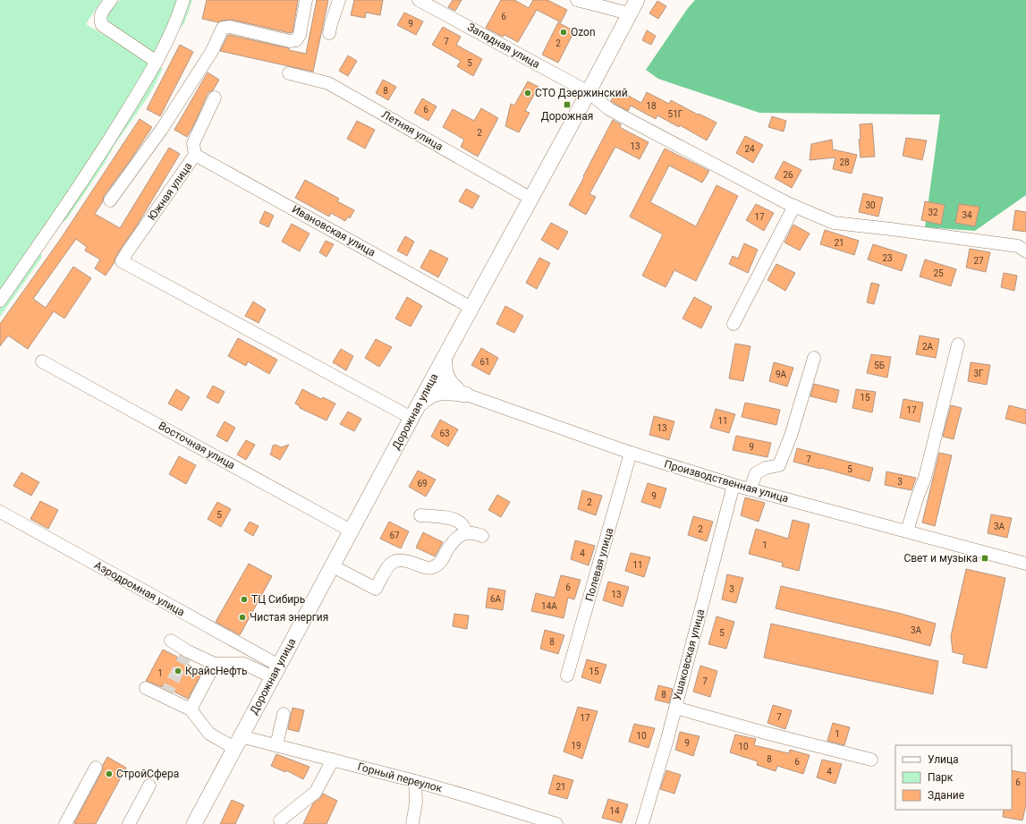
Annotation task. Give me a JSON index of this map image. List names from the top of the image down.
{
  "streets": {
    "main road": ["Дорожная улица"],
    "street": [
      "Западная улица",
      "Летняя улица",
      "Южная улица",
      "Ивановская улица",
      "Восточная улица",
      "Производственная улица",
      "Полевая улица",
      "Аэродромная улица",
      "Ушаковская улица",
      "Горный переулок"
    ]
  },
  "crossings": [
    ["Западная улица", "Дорожная улица"],
    ["Летняя улица", "Дорожная улица"],
    ["Южная улица", "Ивановская улица"],
    ["Южная улица", "Дорожная улица"],
    ["Ивановская улица", "Дорожная улица"],
    ["Дорожная улица", "Восточная улица"],
    ["Дорожная улица", "Производственная улица"],
    ["Дорожная улица", "Аэродромная улица"],
    ["Дорожная улица", "Горный переулок"],
    ["Производственная улица", "Полевая улица"],
    ["Производственная улица", "Ушаковская улица"]
  ],
  "places": {
    "other": [
      "Ozon",
      "СТО Дзержинский",
      "ТЦ Сибирь",
      "Чистая энергия",
      "КрайсНефть",
      "СтройСфера"
    ],
    "transit": ["Дорожная", "Свет и музыка"]
  },
  "house_numbers": [
    "6",
    "9",
    "7",
    "2",
    "5",
    "8",
    "18",
    "6",
    "51Г",
    "2",
    "13",
    "24",
    "28",
    "26",
    "30",
    "32",
    "34",
    "17",
    "21",
    "23",
    "27",
    "25",
    "2А",
    "61",
    "5Б",
    "3Г",
    "9А",
    "15",
    "17",
    "11",
    "13",
    "63",
    "9",
    "7",
    "5",
    "3",
    "69",
    "9",
    "2",
    "5",
    "3А",
    "2",
    "67",
    "1",
    "4",
    "11",
    "6",
    "3",
    "13",
    "6А",
    "14А",
    "3А",
    "5",
    "8",
    "15",
    "1",
    "7",
    "8",
    "7",
    "17",
    "1",
    "10",
    "9",
    "19",
    "10",
    "8",
    "6",
    "4",
    "6",
    "21",
    "14"
  ],
  "legend": ["Улица", "Парк", "Здание"]
}
